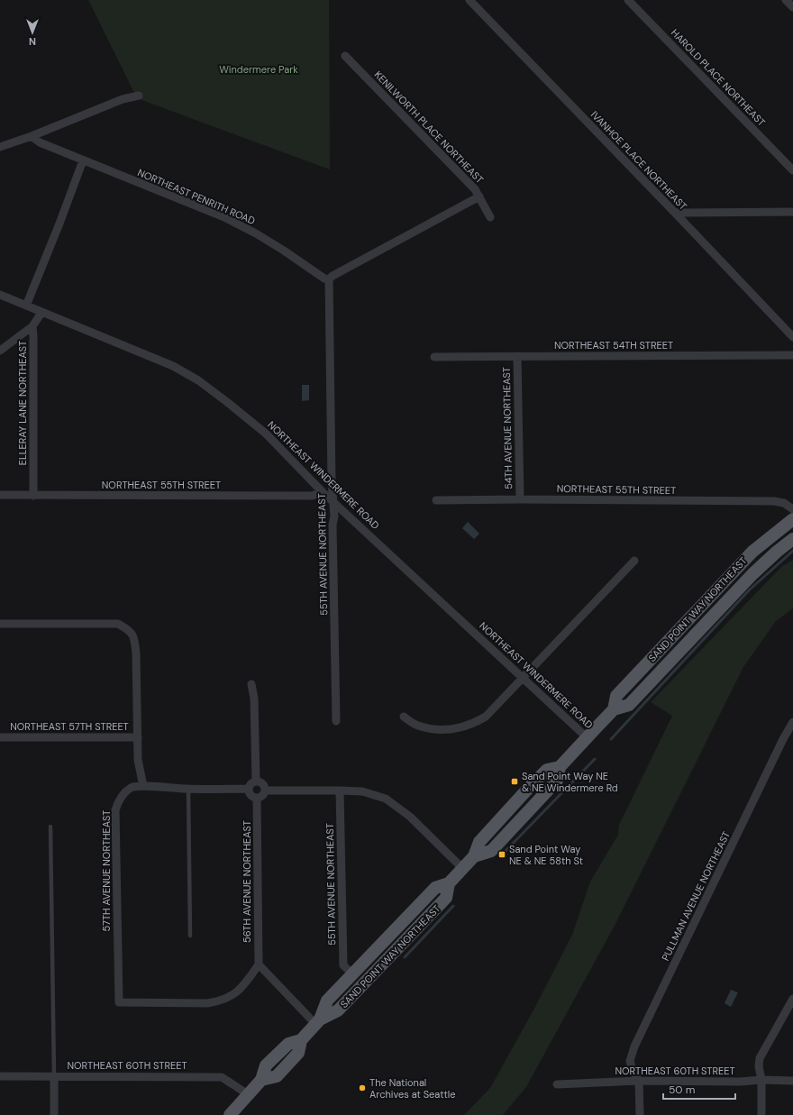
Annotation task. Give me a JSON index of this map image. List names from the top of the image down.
{
  "streets": {
    "main road": ["SAND POINT WAY NORTHEAST"],
    "street": [
      "HAROLD PLACE NORTHEAST",
      "KENILWORTH PLACE NORTHEAST",
      "IVANHOE PLACE NORTHEAST",
      "NORTHEAST PENRITH ROAD",
      "NORTHEAST 54TH STREET",
      "ELLERAY LANE NORTHEAST",
      "54TH AVENUE NORTHEAST",
      "NORTHEAST WINDERMERE ROAD",
      "NORTHEAST 55TH STREET",
      "55TH AVENUE NORTHEAST",
      "NORTHEAST 57TH STREET",
      "57TH AVENUE NORTHEAST",
      "56TH AVENUE NORTHEAST",
      "PULLMAN AVENUE NORTHEAST",
      "NORTHEAST 60TH STREET"
    ]
  },
  "crossings": [
    ["NORTHEAST PENRITH ROAD", "55TH AVENUE NORTHEAST"],
    ["NORTHEAST 54TH STREET", "54TH AVENUE NORTHEAST"],
    ["ELLERAY LANE NORTHEAST", "NORTHEAST WINDERMERE ROAD"],
    ["ELLERAY LANE NORTHEAST", "NORTHEAST 55TH STREET"],
    ["54TH AVENUE NORTHEAST", "NORTHEAST 55TH STREET"],
    ["NORTHEAST WINDERMERE ROAD", "NORTHEAST 55TH STREET"],
    ["NORTHEAST WINDERMERE ROAD", "55TH AVENUE NORTHEAST"],
    ["NORTHEAST WINDERMERE ROAD", "SAND POINT WAY NORTHEAST"],
    ["55TH AVENUE NORTHEAST", "SAND POINT WAY NORTHEAST"],
    ["SAND POINT WAY NORTHEAST", "NORTHEAST 60TH STREET"],
    ["57TH AVENUE NORTHEAST", "56TH AVENUE NORTHEAST"],
    ["PULLMAN AVENUE NORTHEAST", "NORTHEAST 60TH STREET"]
  ],
  "parks": ["Windermere Park"],
  "places": {
    "transit": ["Sand Point Way NE & NE Windermere Rd", "Sand Point Way NE & NE 58th St"],
    "other": ["The National Archives at Seattle"]
  },
  "scale_bar": "50 m",
  "north": "bottom"
}
